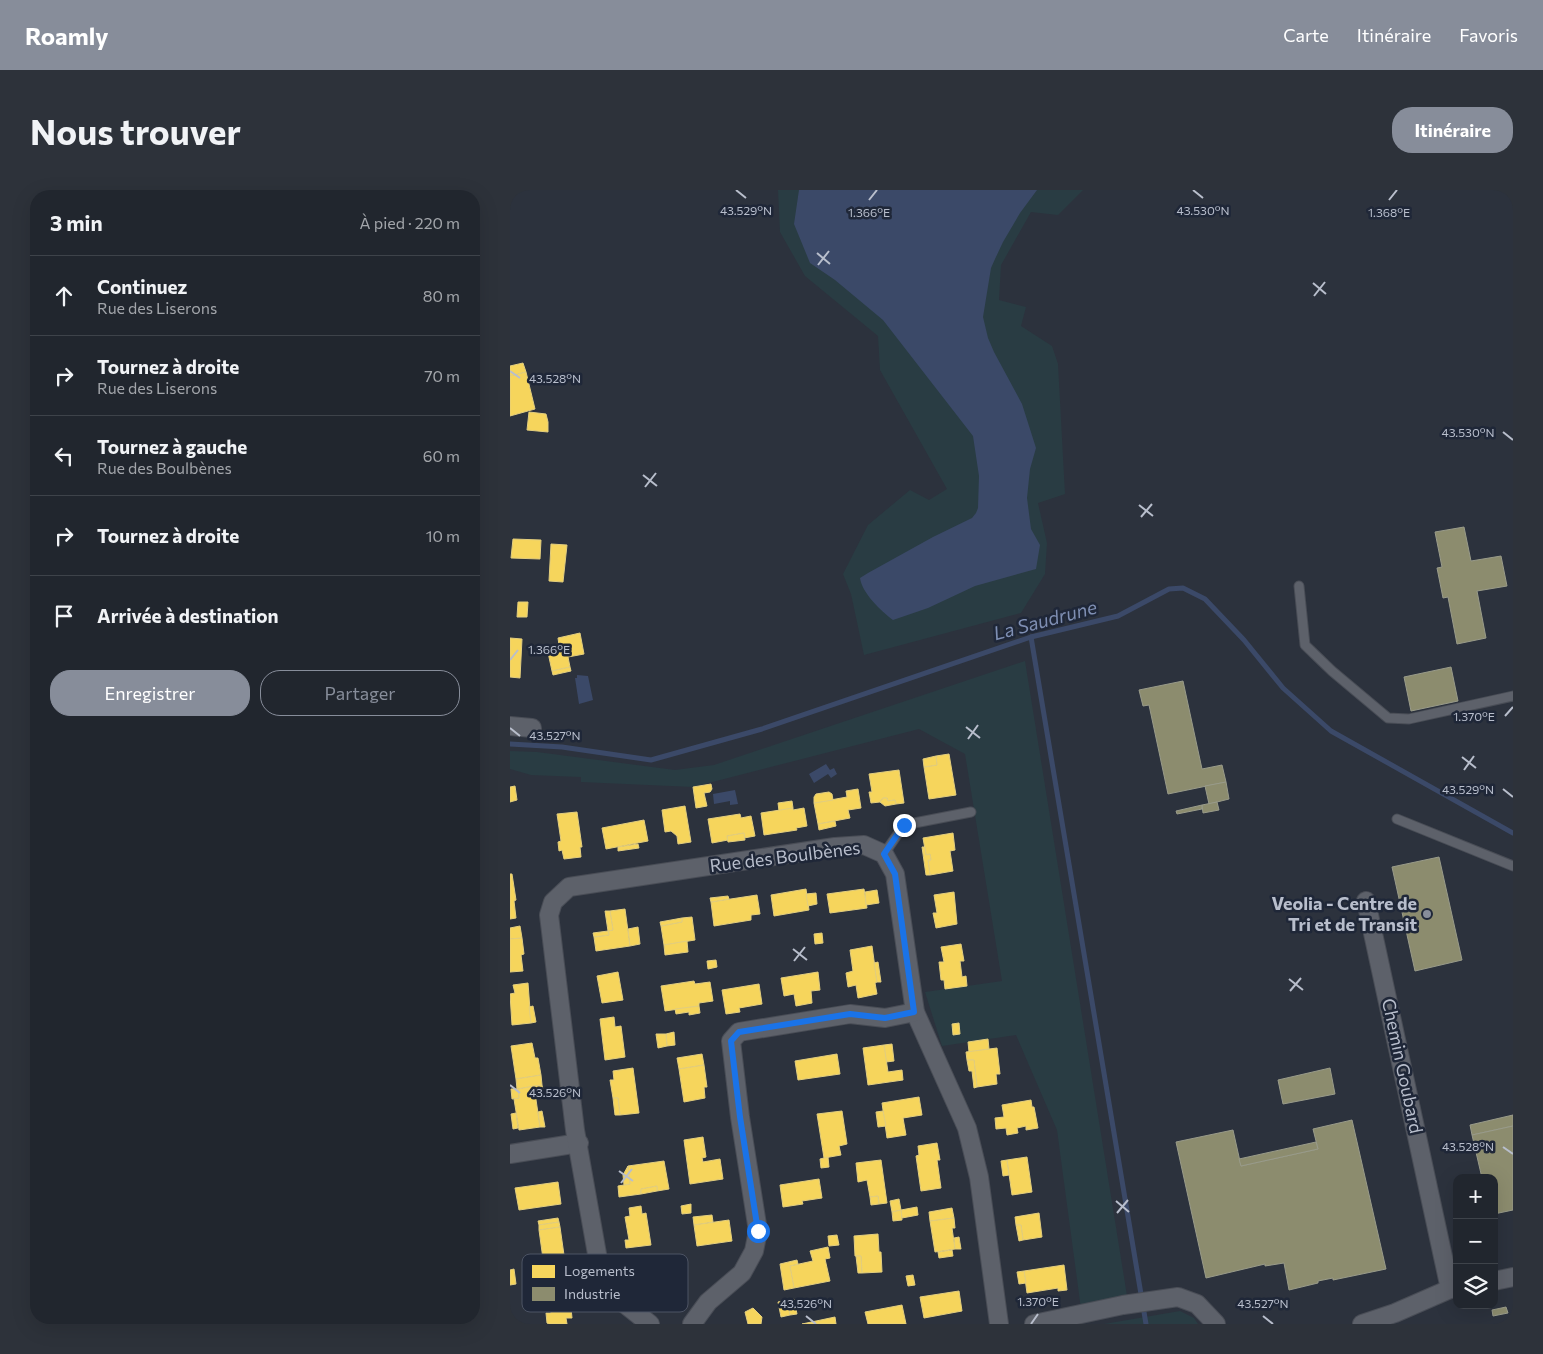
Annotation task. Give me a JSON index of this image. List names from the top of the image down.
{
  "streets": {
    "street": ["Rue des Boulbènes", "Chemin Goubard"]
  },
  "water": ["La Saudrune"],
  "places": ["Veolia - Centre de Tri et de Transit"],
  "legend": ["Logements", "Industrie"],
  "page": {
    "header": "Roamly",
    "nav": ["Carte", "Itinéraire", "Favoris"],
    "buttons": [
      "Itinéraire",
      ["Enregistrer", "Partager"]
    ],
    "title": "Nous trouver",
    "heading": ["3 min", "À pied · 220 m"],
    "list": [
      ["Continuez", "Rue des Liserons", "80 m"],
      ["Tournez à droite", "Rue des Liserons", "70 m"],
      ["Tournez à gauche", "Rue des Boulbènes", "60 m"],
      ["Tournez à droite", "10 m"],
      "Arrivée à destination"
    ],
    "map_buttons": ["+", "−"]
  },
  "coordinates": [
    "43.529°N",
    "43.530°N",
    "1.366°E",
    "1.368°E",
    "43.528°N",
    "1.370°E",
    "43.527°N",
    "43.526°N"
  ]
}
